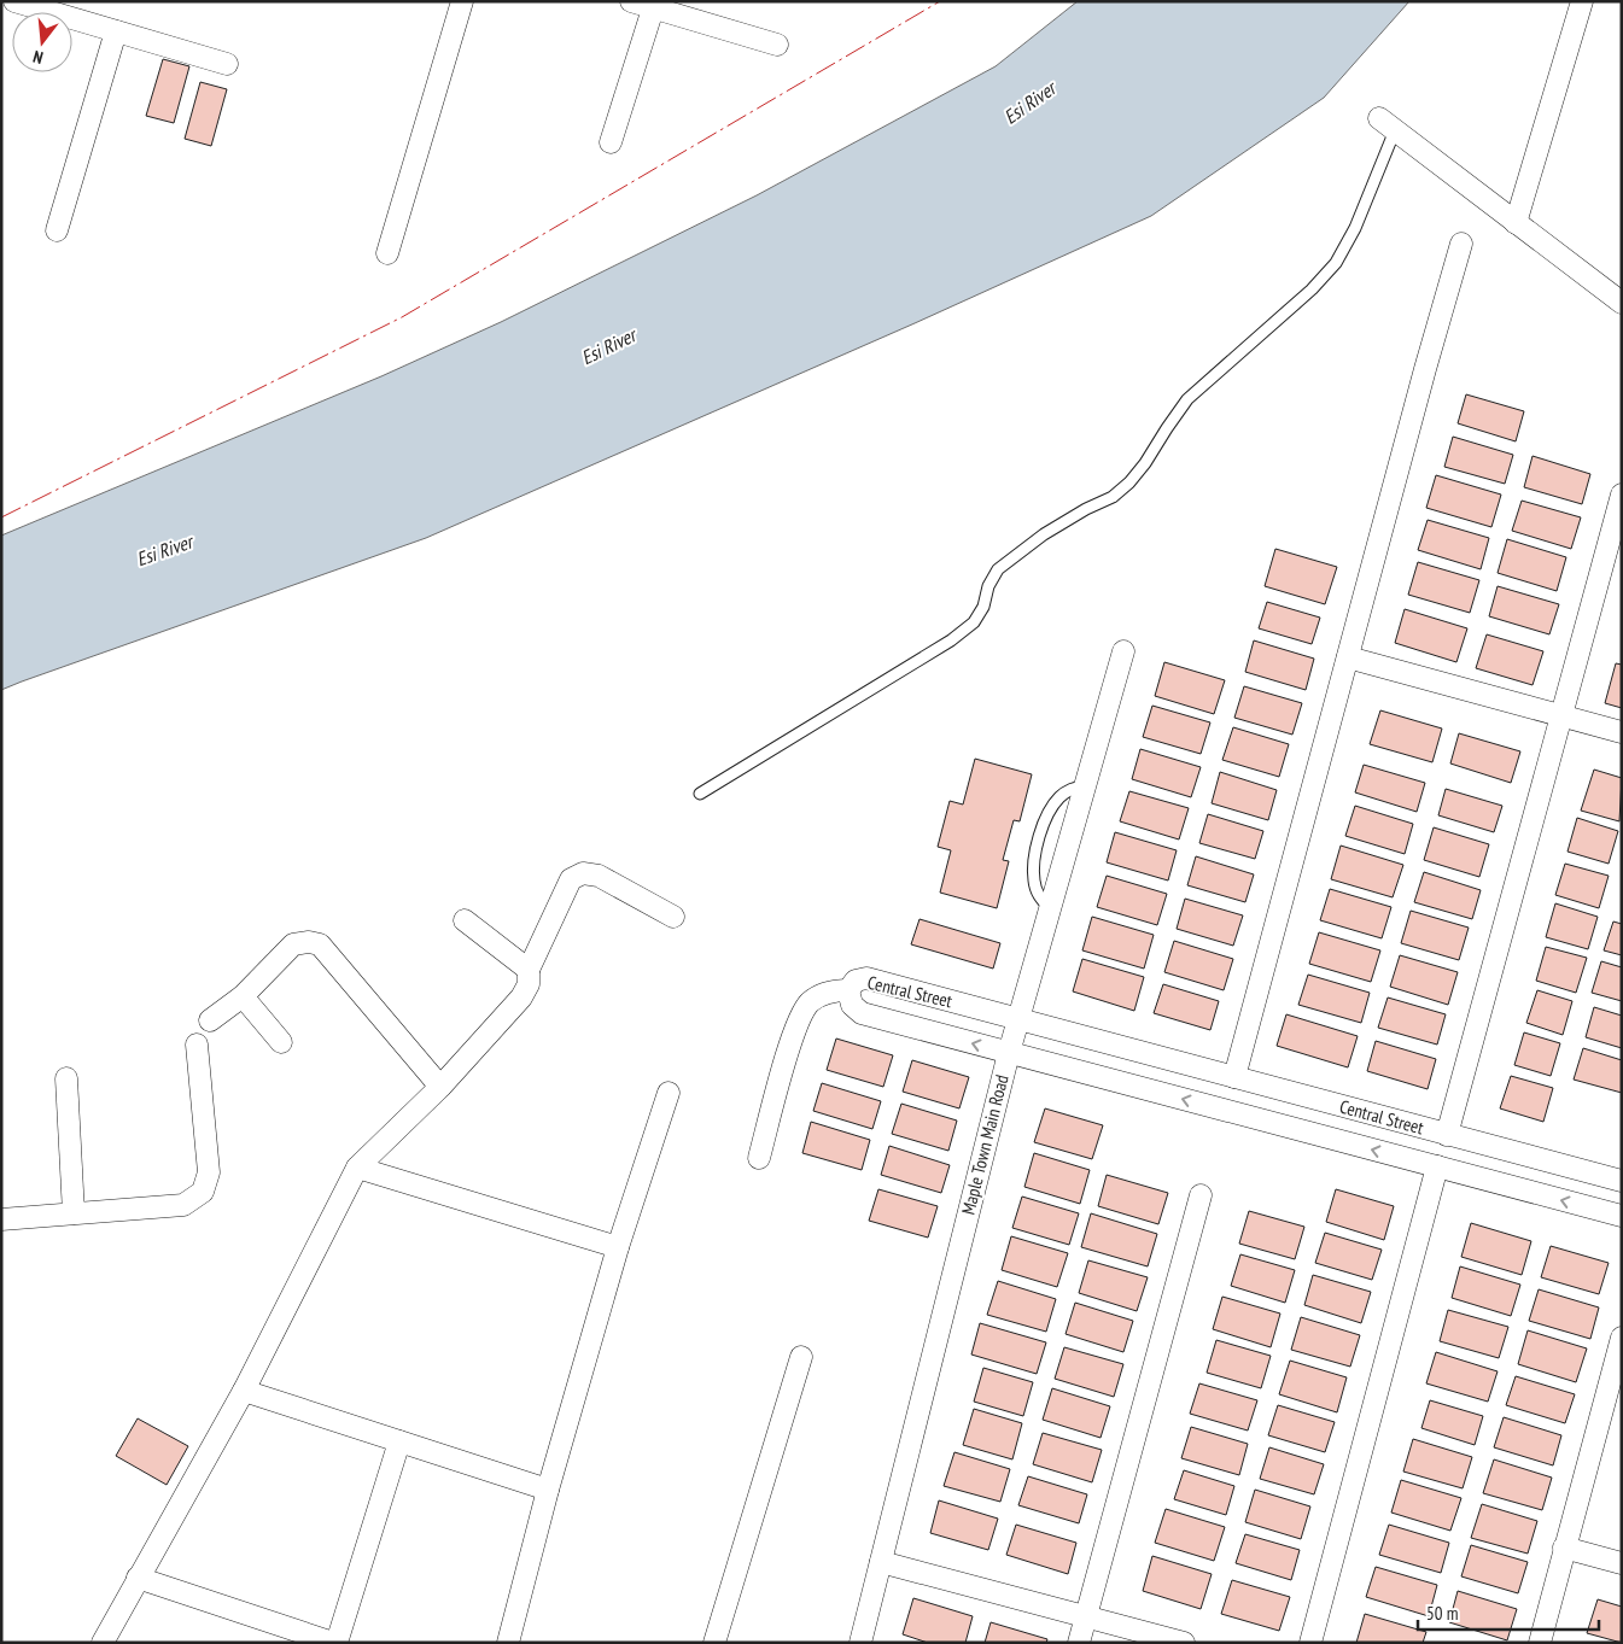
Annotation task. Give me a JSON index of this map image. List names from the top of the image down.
{
  "streets": {
    "street": ["Central Street", "Maple Town Main Road"]
  },
  "crossings": [
    ["Central Street", "Maple Town Main Road"]
  ],
  "water": ["Esi River"],
  "scale_bar": "50 m",
  "north": "bottom"
}
